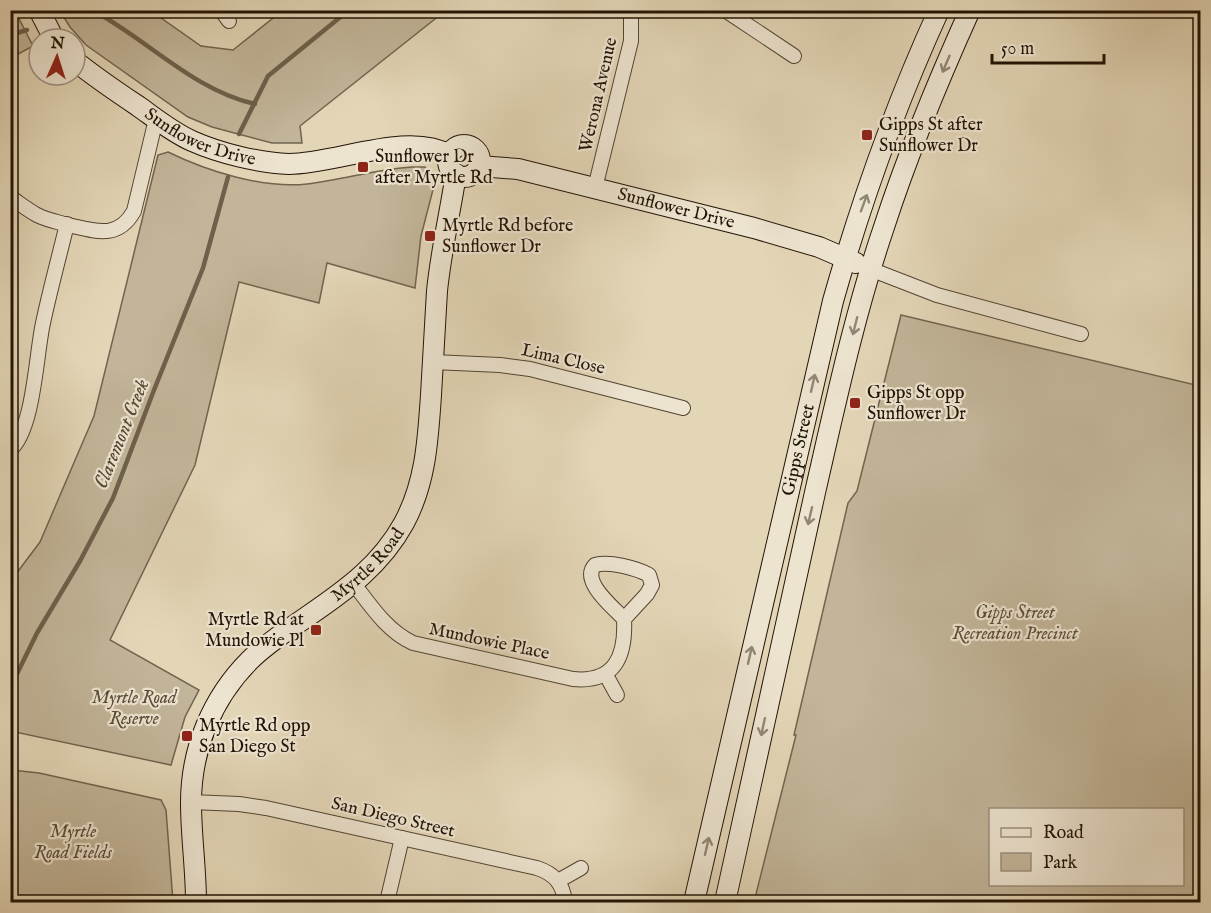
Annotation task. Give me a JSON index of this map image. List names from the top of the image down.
{
  "streets": {
    "main road": ["Sunflower Drive", "Gipps Street", "Myrtle Road"],
    "street": [
      "Werona Avenue",
      "Lima Close",
      "Mundowie Place",
      "San Diego Street"
    ]
  },
  "crossings": [
    ["Werona Avenue", "Sunflower Drive"],
    ["Sunflower Drive", "Gipps Street"],
    ["Sunflower Drive", "Myrtle Road"],
    ["Lima Close", "Myrtle Road"],
    ["Myrtle Road", "Mundowie Place"],
    ["Myrtle Road", "San Diego Street"]
  ],
  "water": ["Claremont Creek"],
  "parks": ["Gipps Street Recreation Precinct", "Myrtle Road Reserve", "Myrtle Road Fields"],
  "places": {
    "transit": [
      "Gipps St after Sunflower Dr",
      "Sunflower Dr after Myrtle Rd",
      "Myrtle Rd before Sunflower Dr",
      "Gipps St opp Sunflower Dr",
      "Myrtle Rd at Mundowie Pl",
      "Myrtle Rd opp San Diego St"
    ]
  },
  "legend": ["Road", "Park"],
  "scale_bar": "50 m",
  "north": "top"
}
